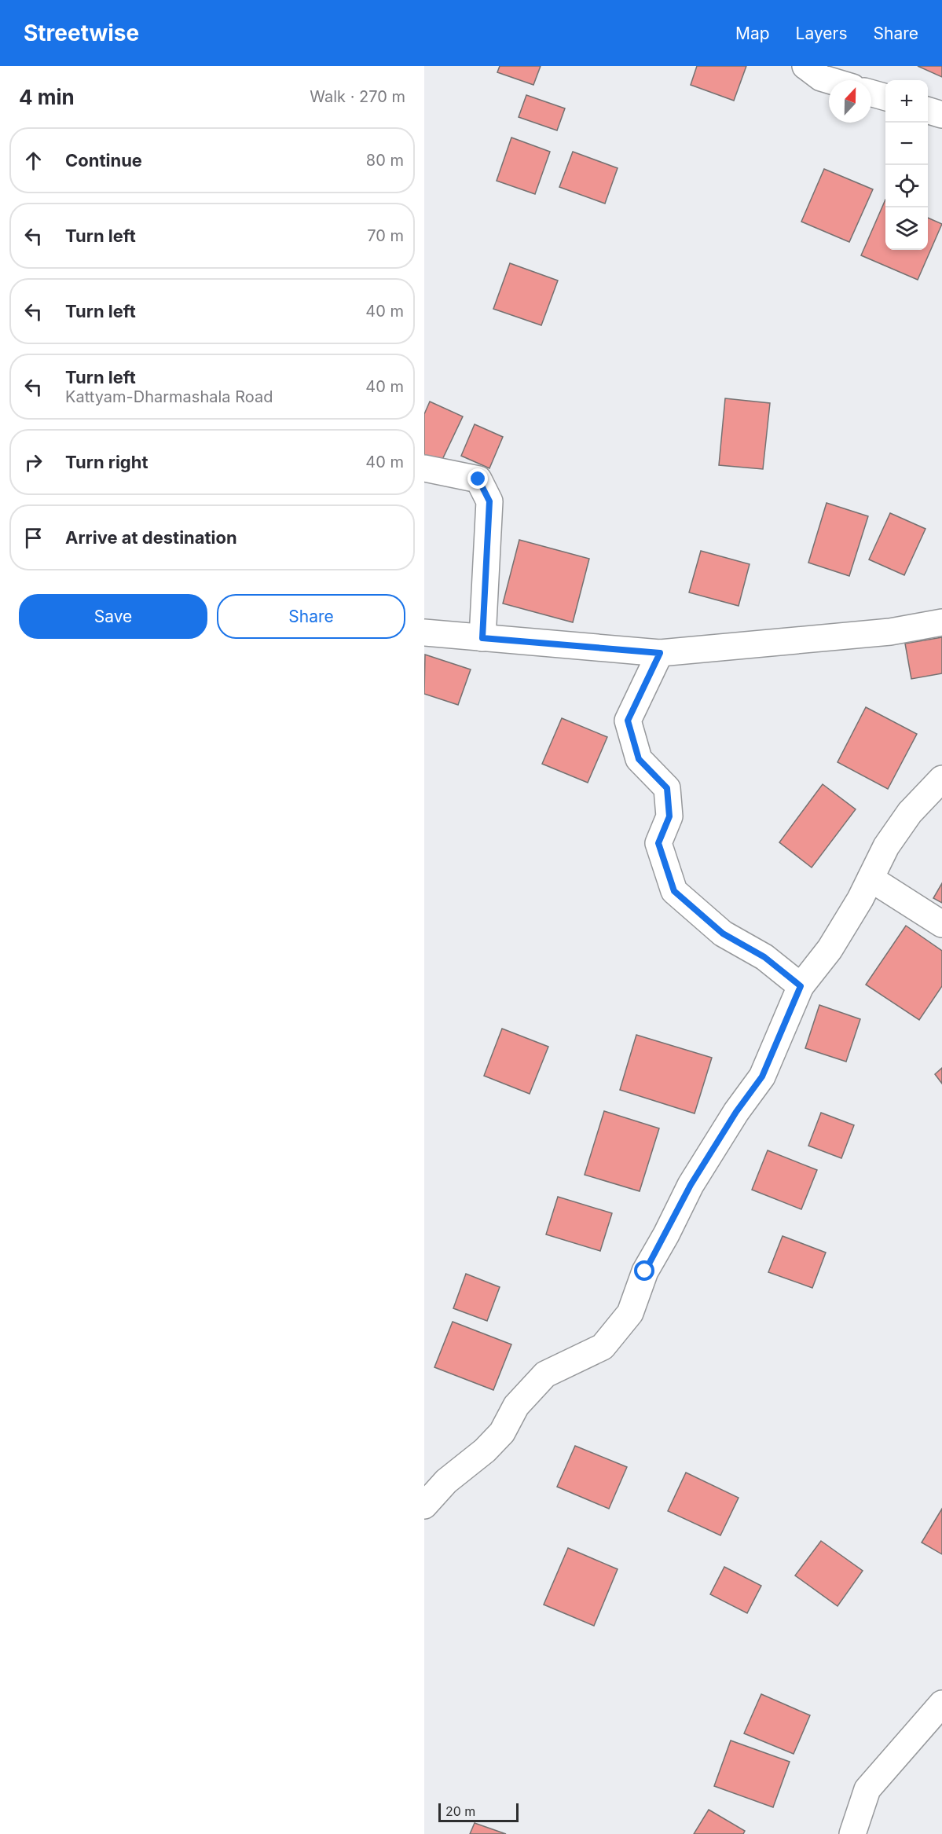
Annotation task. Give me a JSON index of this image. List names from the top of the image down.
{
  "scale_bar": "20 m",
  "north": "top",
  "page": {
    "header": "Streetwise",
    "nav": ["Map", "Layers", "Share"],
    "heading": ["4 min", "Walk · 270 m"],
    "map_buttons": ["+", "−"],
    "list": [
      ["Continue", "80 m"],
      ["Turn left", "70 m"],
      ["Turn left", "40 m"],
      ["Turn left", "Kattyam-Dharmashala Road", "40 m"],
      ["Turn right", "40 m"],
      "Arrive at destination"
    ],
    "buttons": ["Save", "Share"],
    "scale": "20 m"
  }
}
